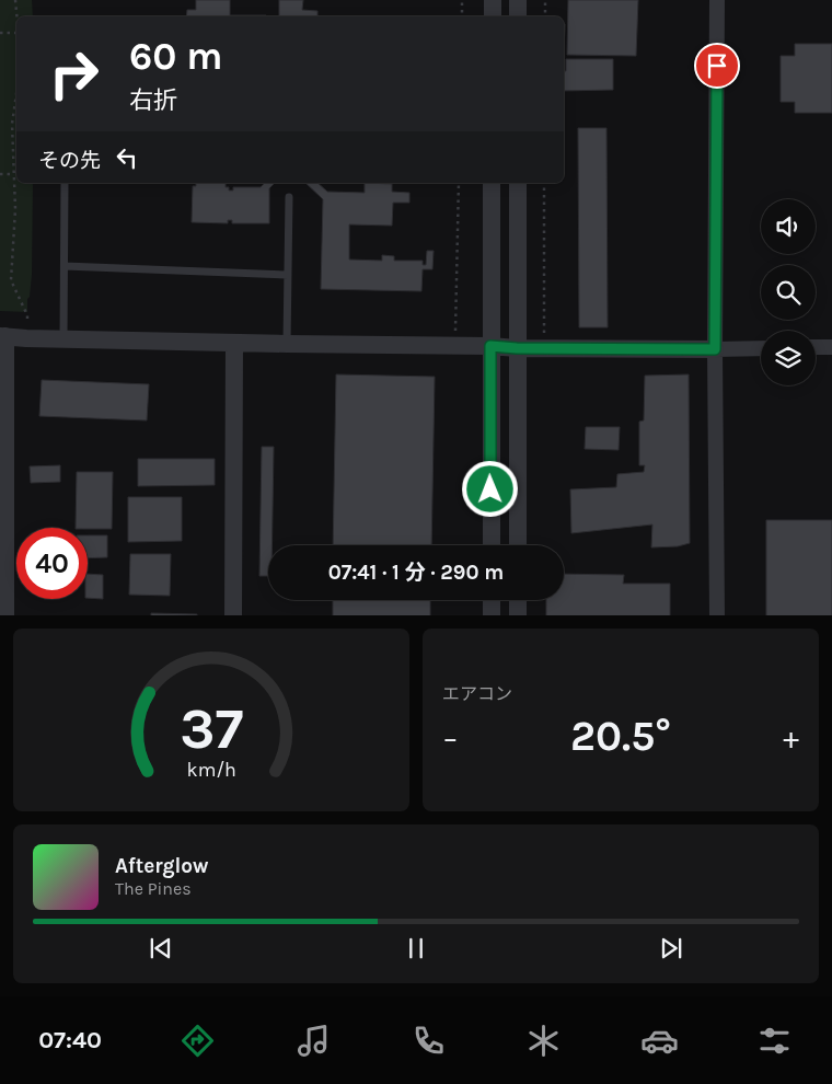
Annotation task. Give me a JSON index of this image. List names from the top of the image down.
{
  "page": {
    "turn": ["60 m", "右折"],
    "then": "その先",
    "limit": "40",
    "trip": "07:41 · 1 分 · 290 m",
    "tile": "エアコン",
    "heat": ["−", "20.5°", "+"],
    "song": ["Afterglow", "The Pines"],
    "tabs": "07:40",
    "gauge": ["37", "km/h"]
  }
}
